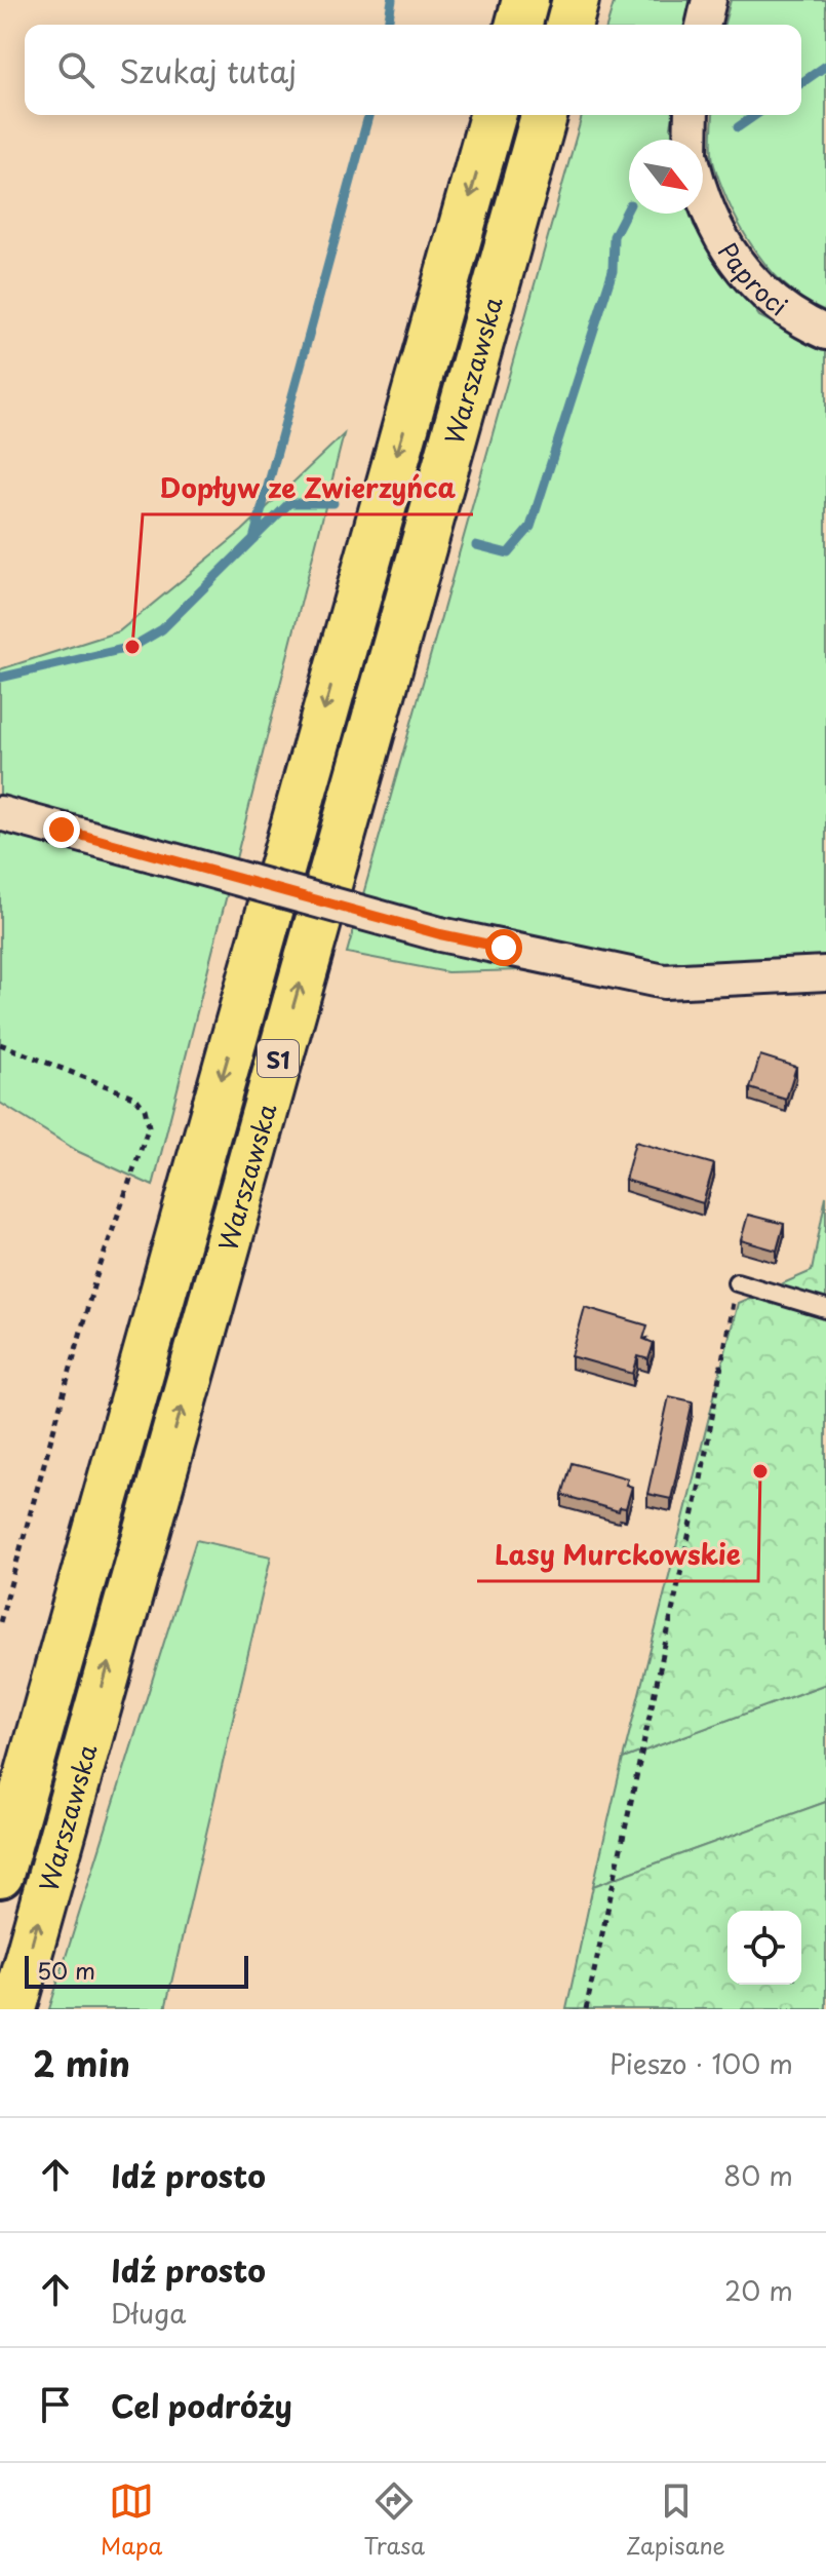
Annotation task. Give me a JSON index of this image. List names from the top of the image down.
{
  "streets": {
    "highway": ["Warszawska", "S1"],
    "street": ["Paproci"]
  },
  "places": ["Dopływ ze Zwierzyńca", "Lasy Murckowskie"],
  "scale_bar": "50 m",
  "north": "bottom right",
  "page": {
    "search": "Szukaj tutaj",
    "scale": "50 m",
    "heading": ["2 min", "Pieszo · 100 m"],
    "list": [
      ["Idź prosto", "80 m"],
      ["Idź prosto", "Długa", "20 m"],
      "Cel podróży"
    ],
    "nav": ["Mapa", "Trasa", "Zapisane"]
  }
}
